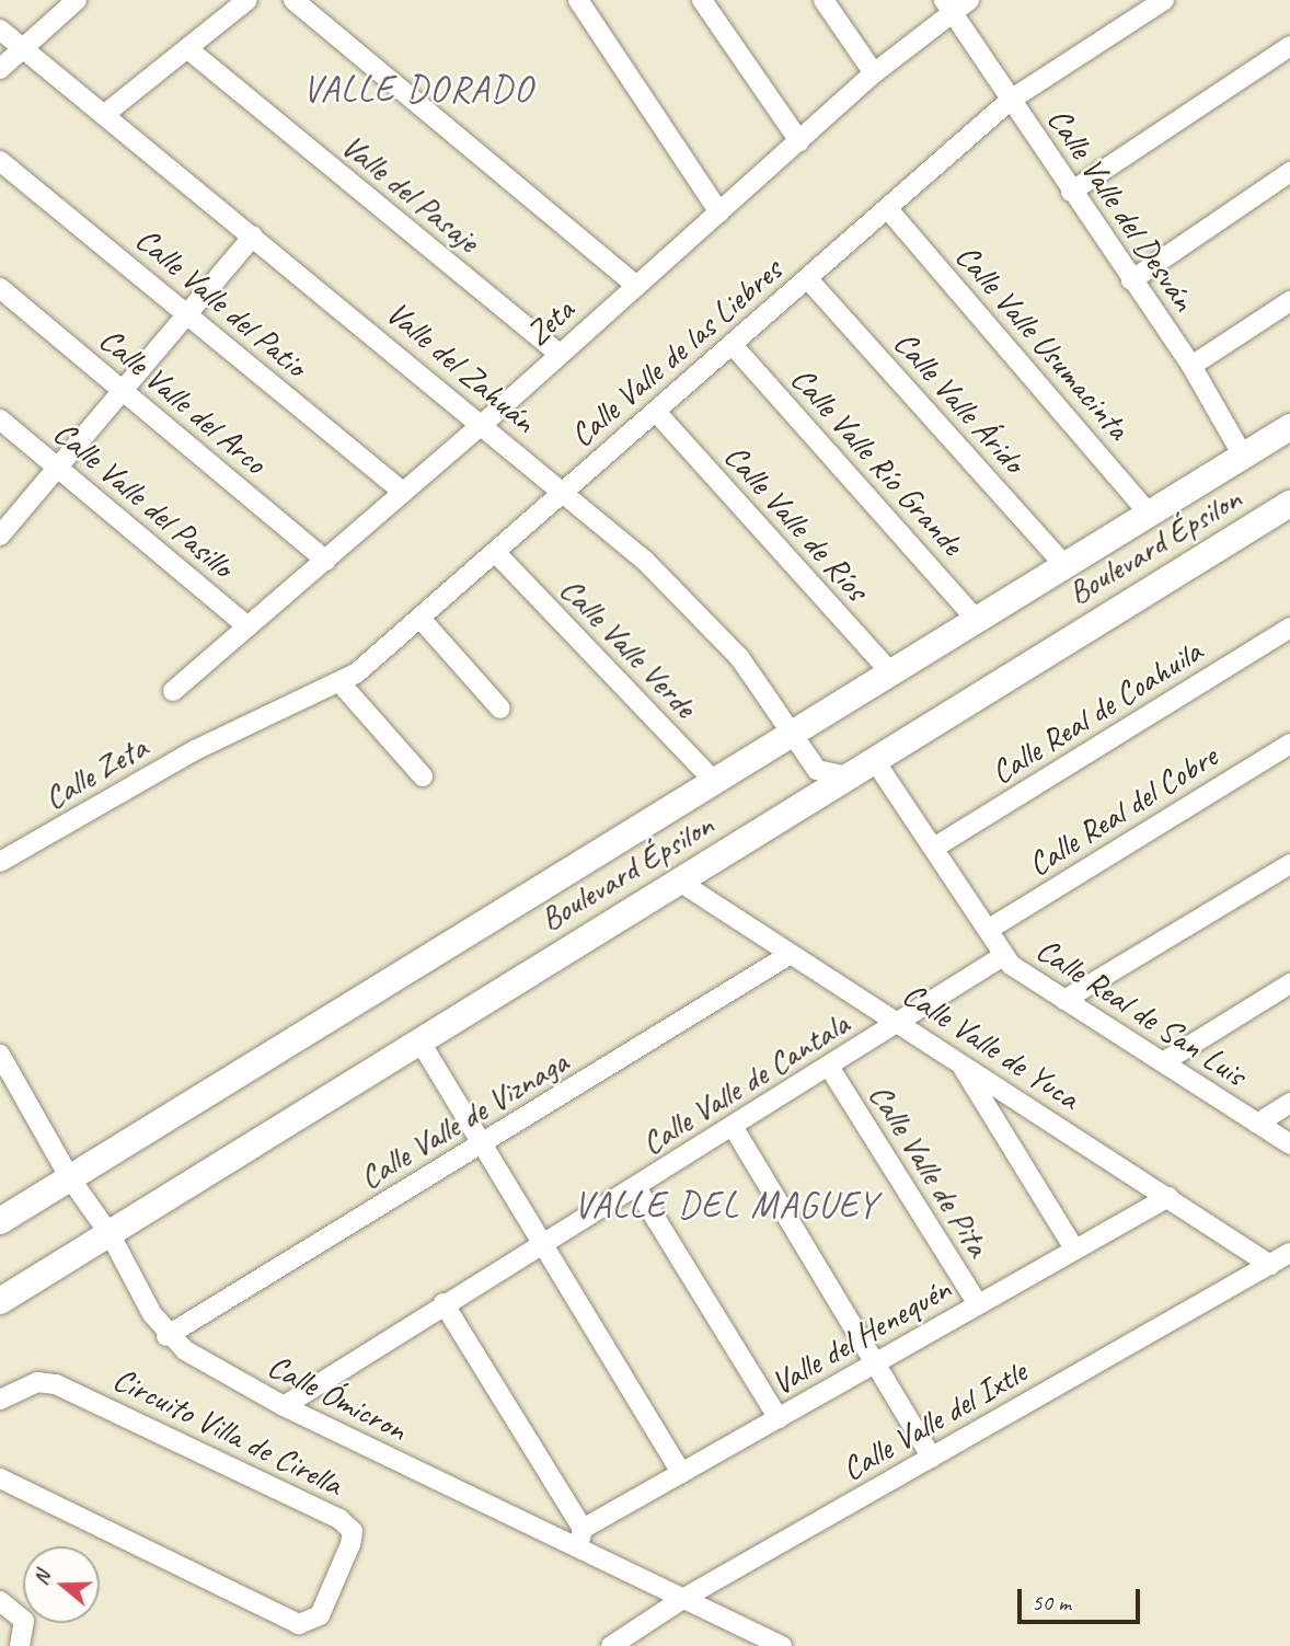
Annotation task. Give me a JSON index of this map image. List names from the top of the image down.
{
  "streets": {
    "street": [
      "Valle del Pasaje",
      "Calle Valle del Desván",
      "Calle Valle del Patio",
      "Zeta",
      "Calle Valle Usumacinta",
      "Calle Valle de las Liebres",
      "Valle del Zahuán",
      "Calle Valle del Arco",
      "Calle Valle Árido",
      "Calle Valle Río Grande",
      "Calle Valle del Pasillo",
      "Calle Valle de Ríos",
      "Boulevard Épsilon",
      "Calle Valle Verde",
      "Calle Real de Coahuila",
      "Calle Zeta",
      "Calle Real del Cobre",
      "Calle Real de San Luis",
      "Calle Valle de Yuca",
      "Calle Valle de Cantala",
      "Calle Valle de Viznaga",
      "Calle Valle de Pita",
      "Valle del Henequén",
      "Calle Ómicron",
      "Calle Valle del Ixtle",
      "Circuito Villa de Cirella"
    ]
  },
  "crossings": [
    ["Valle del Pasaje", "Zeta"],
    ["Calle Valle del Desván", "Zeta"],
    ["Calle Valle del Desván", "Calle Valle de las Liebres"],
    ["Calle Valle del Desván", "Boulevard Épsilon"],
    ["Calle Valle del Patio", "Zeta"],
    ["Zeta", "Valle del Zahuán"],
    ["Zeta", "Calle Valle del Arco"],
    ["Zeta", "Calle Valle del Pasillo"],
    ["Calle Valle Usumacinta", "Calle Valle de las Liebres"],
    ["Calle Valle Usumacinta", "Boulevard Épsilon"],
    ["Calle Valle de las Liebres", "Valle del Zahuán"],
    ["Calle Valle de las Liebres", "Calle Valle Árido"],
    ["Calle Valle de las Liebres", "Calle Valle Río Grande"],
    ["Calle Valle de las Liebres", "Calle Valle de Ríos"],
    ["Calle Valle de las Liebres", "Calle Valle Verde"],
    ["Calle Valle de las Liebres", "Calle Zeta"],
    ["Valle del Zahuán", "Boulevard Épsilon"],
    ["Calle Valle Árido", "Boulevard Épsilon"],
    ["Calle Valle Río Grande", "Boulevard Épsilon"],
    ["Calle Valle de Ríos", "Boulevard Épsilon"],
    ["Boulevard Épsilon", "Calle Valle Verde"],
    ["Boulevard Épsilon", "Calle Real de San Luis"],
    ["Boulevard Épsilon", "Calle Valle de Yuca"],
    ["Calle Real de Coahuila", "Calle Real de San Luis"],
    ["Calle Real del Cobre", "Calle Real de San Luis"],
    ["Calle Real de San Luis", "Calle Valle de Cantala"],
    ["Calle Valle de Yuca", "Calle Valle de Cantala"],
    ["Calle Valle de Yuca", "Calle Valle de Viznaga"],
    ["Calle Valle de Yuca", "Valle del Henequén"],
    ["Calle Valle de Yuca", "Calle Valle del Ixtle"],
    ["Calle Valle de Cantala", "Calle Valle de Pita"],
    ["Calle Valle de Cantala", "Calle Ómicron"],
    ["Calle Valle de Viznaga", "Calle Ómicron"],
    ["Calle Valle de Pita", "Valle del Henequén"],
    ["Calle Ómicron", "Calle Valle del Ixtle"]
  ],
  "districts": ["VALLE DORADO", "VALLE DEL MAGUEY"],
  "scale_bar": "50 m",
  "north": "left"
}
